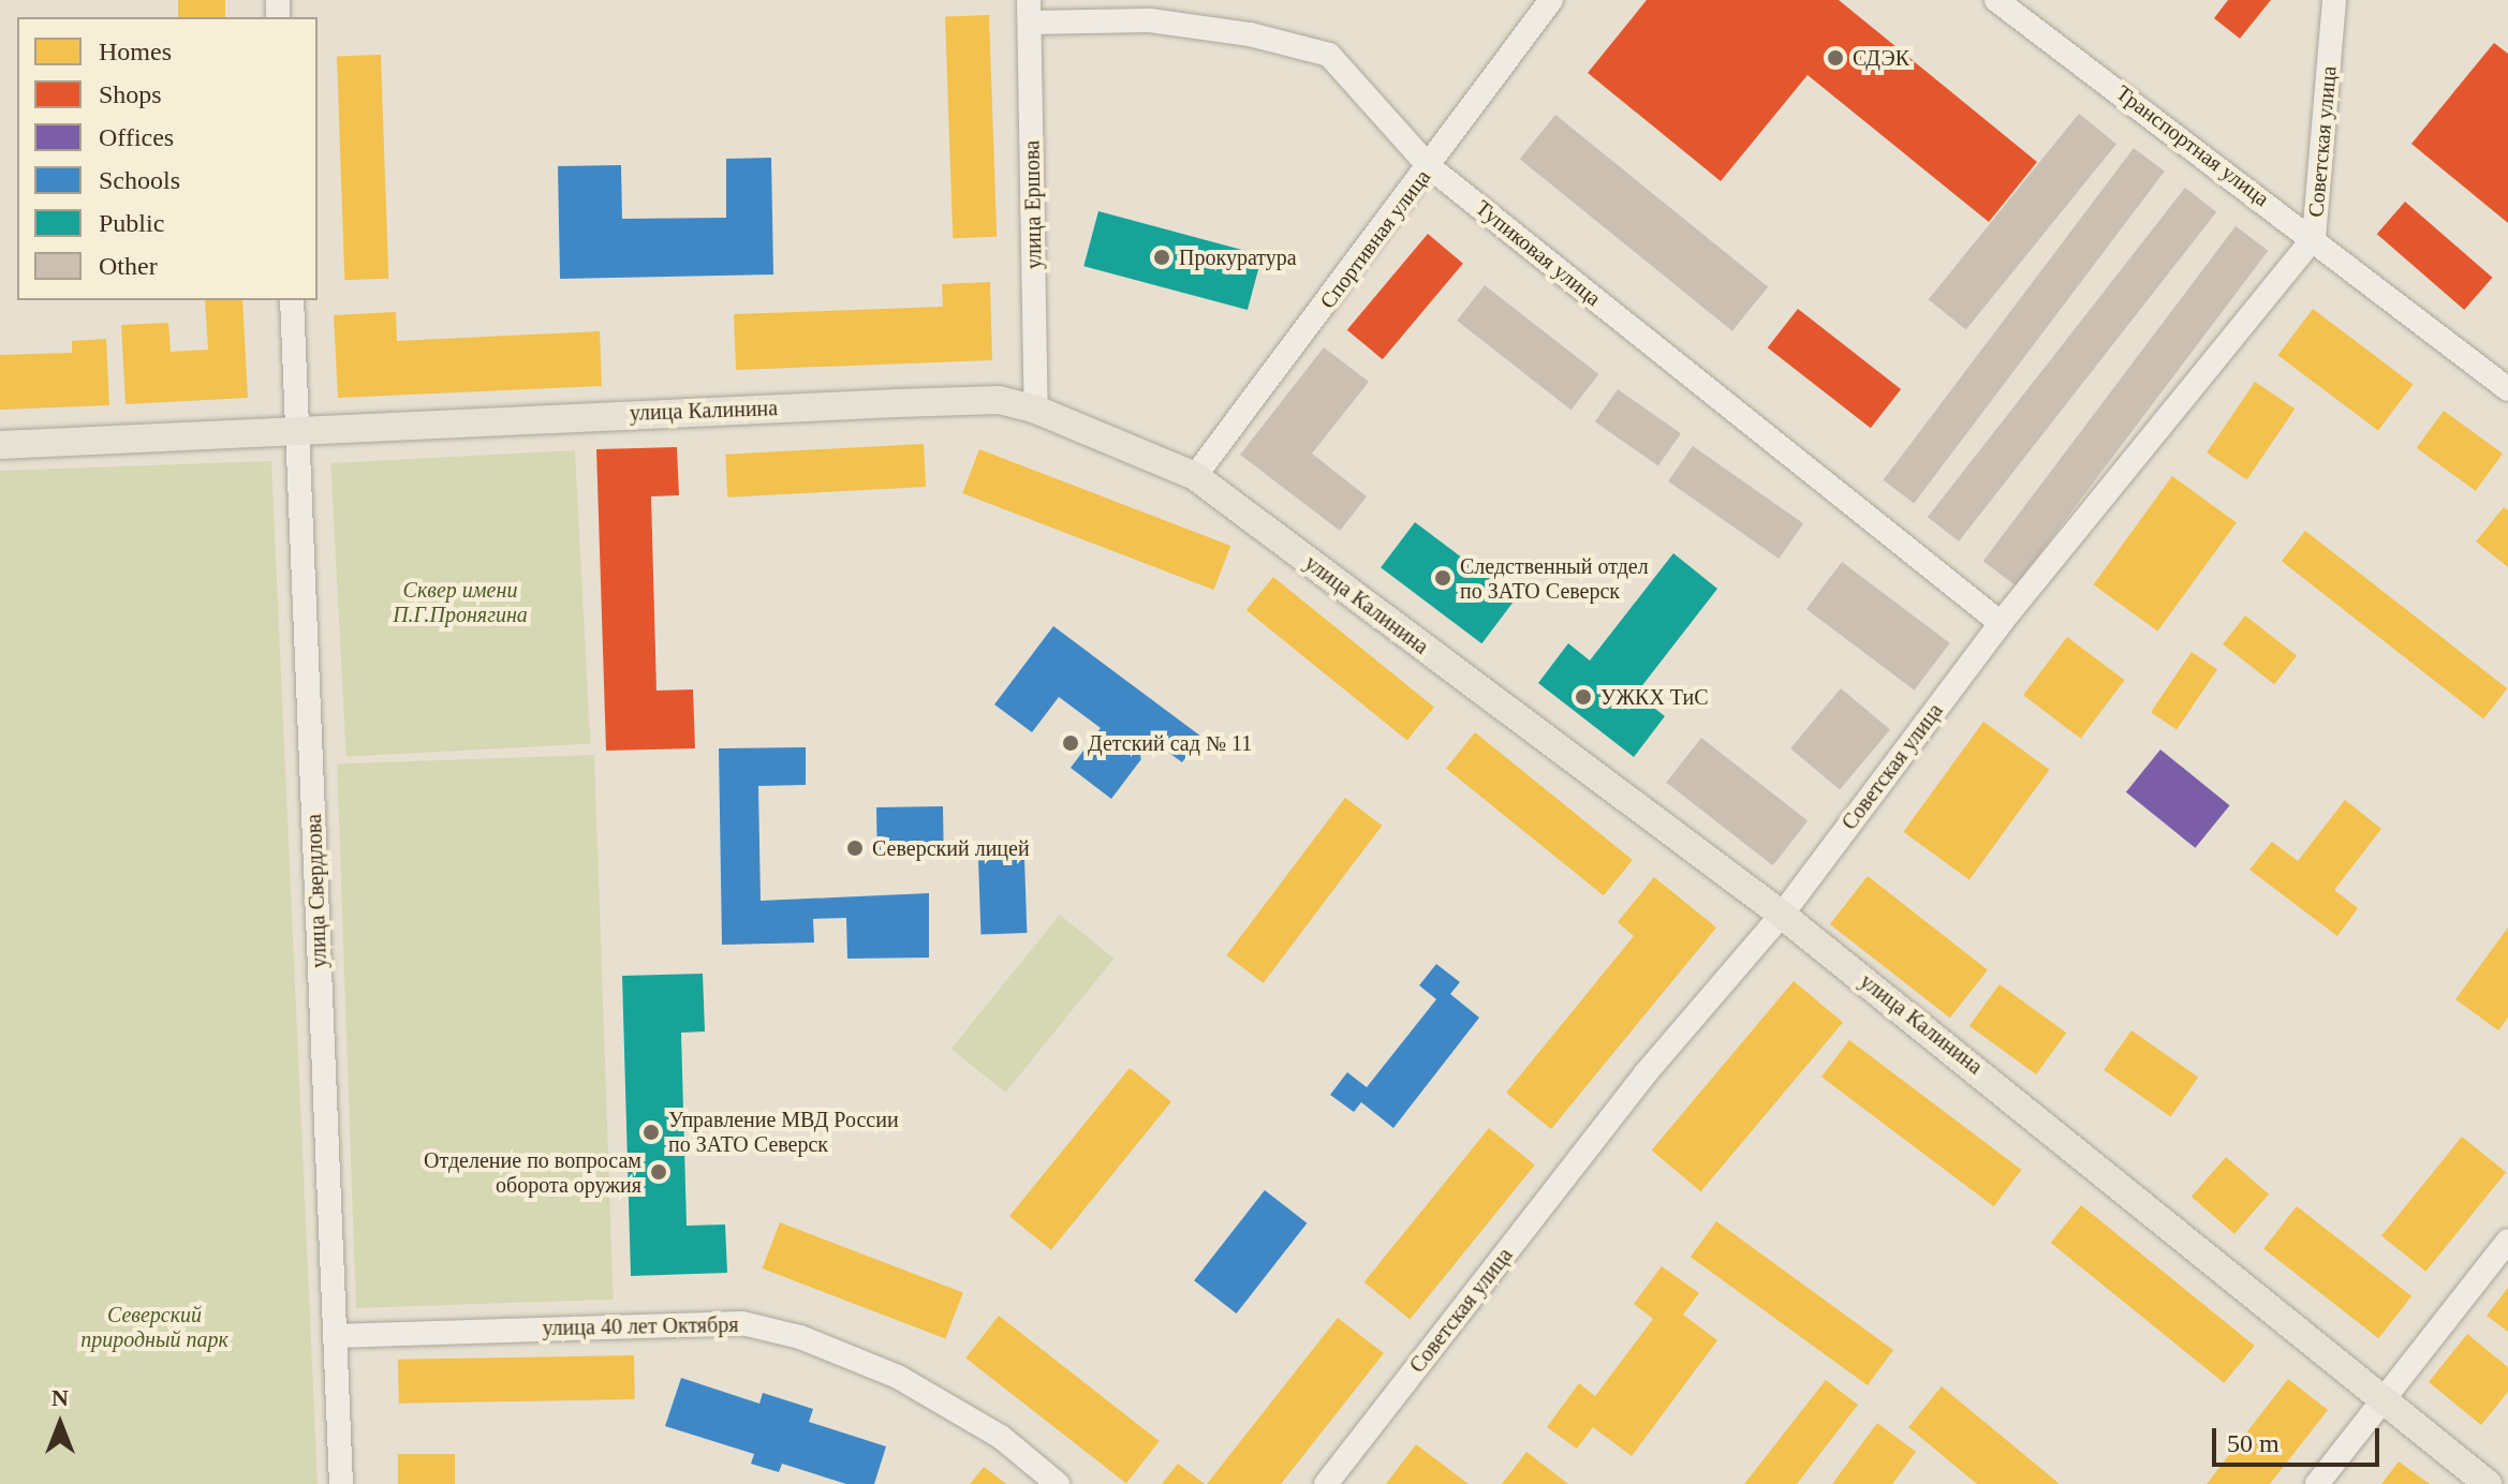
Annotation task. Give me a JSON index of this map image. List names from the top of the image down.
{
  "streets": {
    "main road": ["улица Калинина"],
    "street": [
      "Советская улица",
      "Транспортная улица",
      "улица Ершова",
      "Спортивная улица",
      "Тупиковая улица",
      "улица Свердлова",
      "улица 40 лет Октября"
    ]
  },
  "crossings": [
    ["Советская улица", "Транспортная улица"],
    ["Советская улица", "Тупиковая улица"],
    ["Советская улица", "улица Калинина"],
    ["улица Ершова", "Тупиковая улица"],
    ["улица Ершова", "улица Калинина"],
    ["Спортивная улица", "Тупиковая улица"],
    ["Спортивная улица", "улица Калинина"],
    ["улица Калинина", "улица Свердлова"],
    ["улица Свердлова", "улица 40 лет Октября"]
  ],
  "parks": ["Сквер имени П.Г.Пронягина", "Северский природный парк"],
  "places": [
    "СДЭК",
    "Прокуратура",
    "Следственный отдел по ЗАТО Северск",
    "УЖКХ ТиС",
    "Детский сад № 11",
    "Северский лицей",
    "Управление МВД России по ЗАТО Северск",
    "Отделение по вопросам оборота оружия"
  ],
  "legend": [
    "Homes",
    "Shops",
    "Offices",
    "Schools",
    "Public",
    "Other"
  ],
  "scale_bar": "50 m",
  "north": "top"
}
